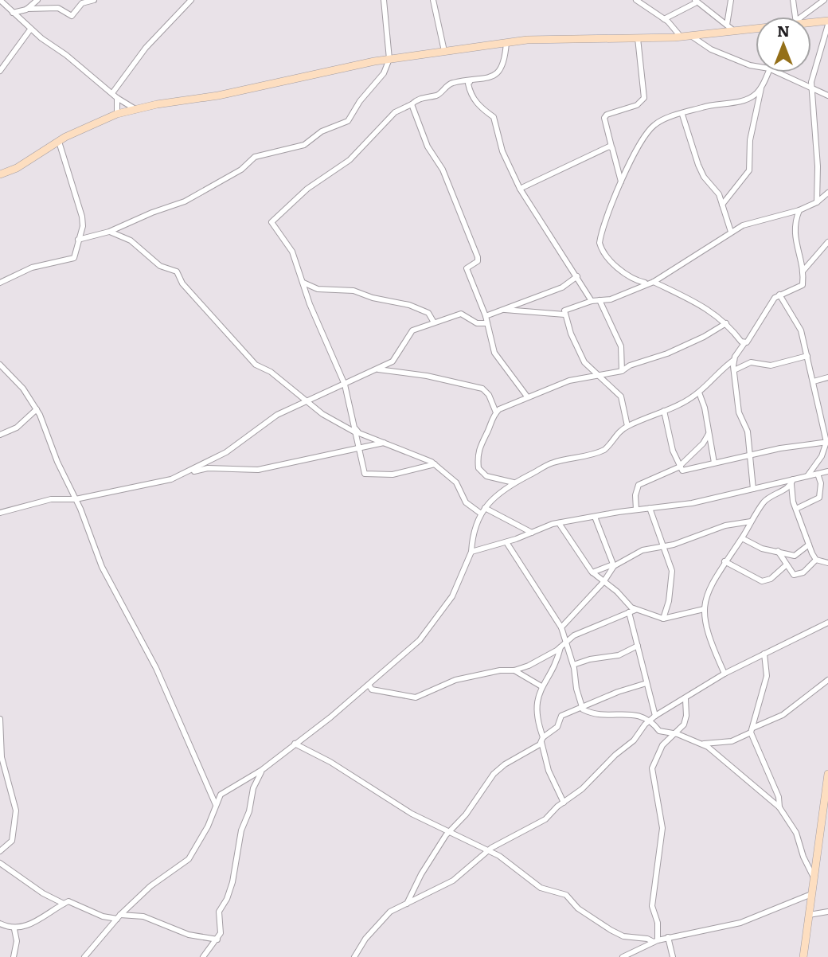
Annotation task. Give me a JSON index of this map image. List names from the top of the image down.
{
  "north": "top"
}
